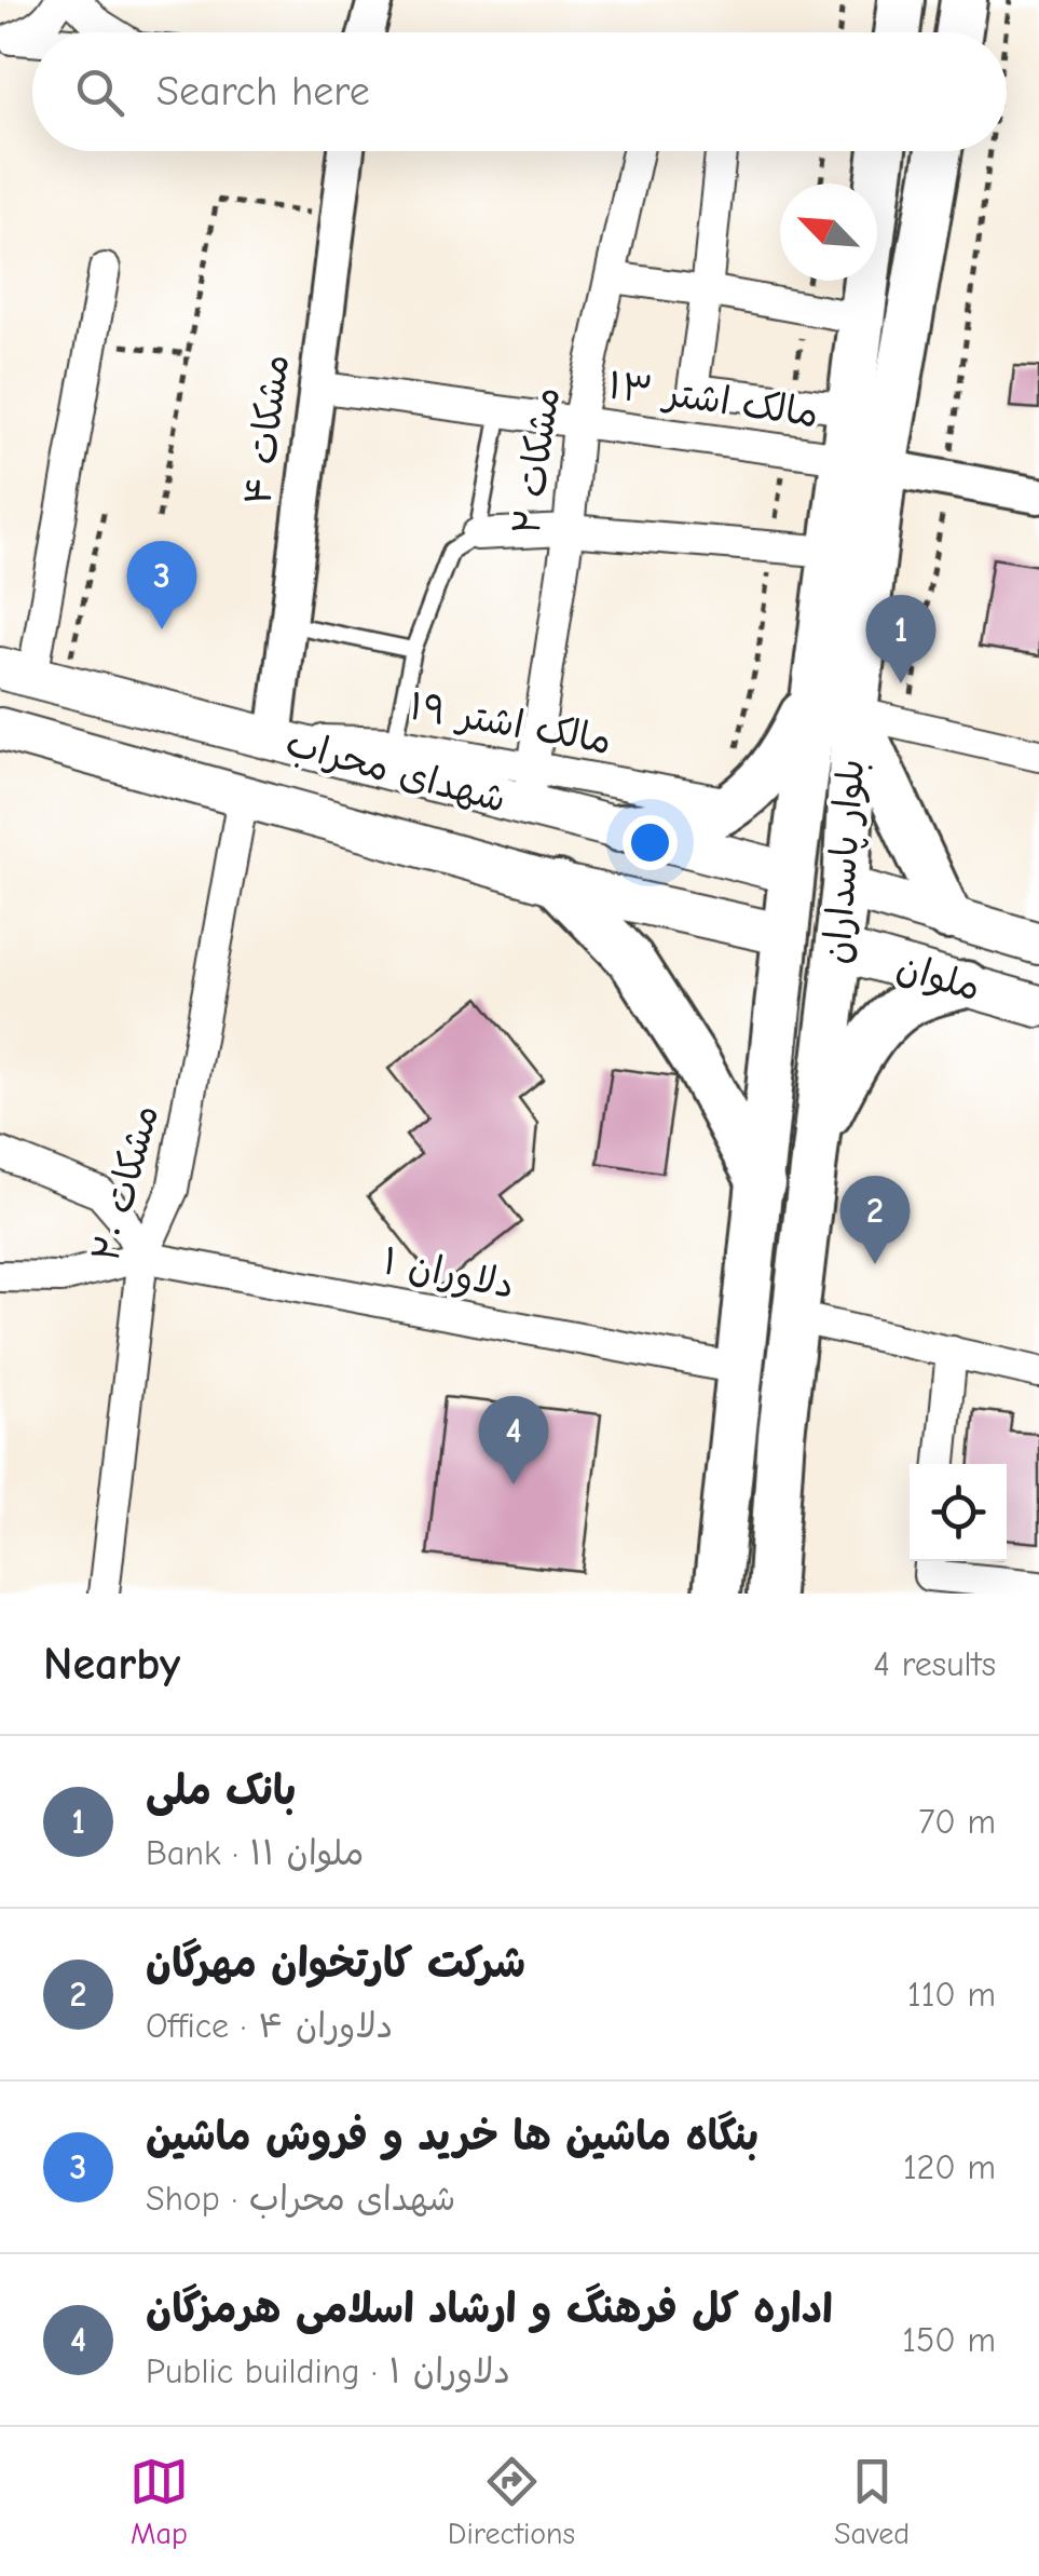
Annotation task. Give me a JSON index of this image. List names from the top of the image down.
{
  "streets": {
    "main road": ["شهدای محراب", "بلوار پاسداران", "ملوان"],
    "street": [
      "مالک اشتر ۱۳",
      "مشکات ۴",
      "مشکات ۲",
      "مالک اشتر ۱۹",
      "مشکات ۲۰",
      "دلاوران ۱"
    ]
  },
  "crossings": [
    ["مالک اشتر ۱۳", "مشکات ۴"],
    ["مالک اشتر ۱۳", "مشکات ۲"],
    ["مالک اشتر ۱۳", "بلوار پاسداران"],
    ["مشکات ۴", "شهدای محراب"],
    ["مشکات ۲", "مالک اشتر ۱۹"],
    ["مشکات ۲", "شهدای محراب"],
    ["مالک اشتر ۱۹", "شهدای محراب"],
    ["شهدای محراب", "بلوار پاسداران"],
    ["شهدای محراب", "مشکات ۲۰"],
    ["بلوار پاسداران", "ملوان"],
    ["بلوار پاسداران", "دلاوران ۱"],
    ["مشکات ۲۰", "دلاوران ۱"]
  ],
  "north": "top left",
  "page": {
    "search": "Search here",
    "pins": [
      "3",
      "1",
      "2",
      "4"
    ],
    "heading": ["Nearby", "4 results"],
    "list": [
      {
        "mark": "1",
        "name": "بانک ملی",
        "note": "Bank · ملوان ۱۱",
        "value": "70 m"
      },
      {
        "mark": "2",
        "name": "شرکت کارتخوان مهرگان",
        "note": "Office · دلاوران ۴",
        "value": "110 m"
      },
      {
        "mark": "3",
        "name": "بنگاه ماشین ها خرید و فروش ماشین",
        "note": "Shop · شهدای محراب",
        "value": "120 m"
      },
      {
        "mark": "4",
        "name": "اداره کل فرهنگ و ارشاد اسلامی هرمزگان",
        "note": "Public building · دلاوران ۱",
        "value": "150 m"
      }
    ],
    "nav": ["Map", "Directions", "Saved"]
  }
}
